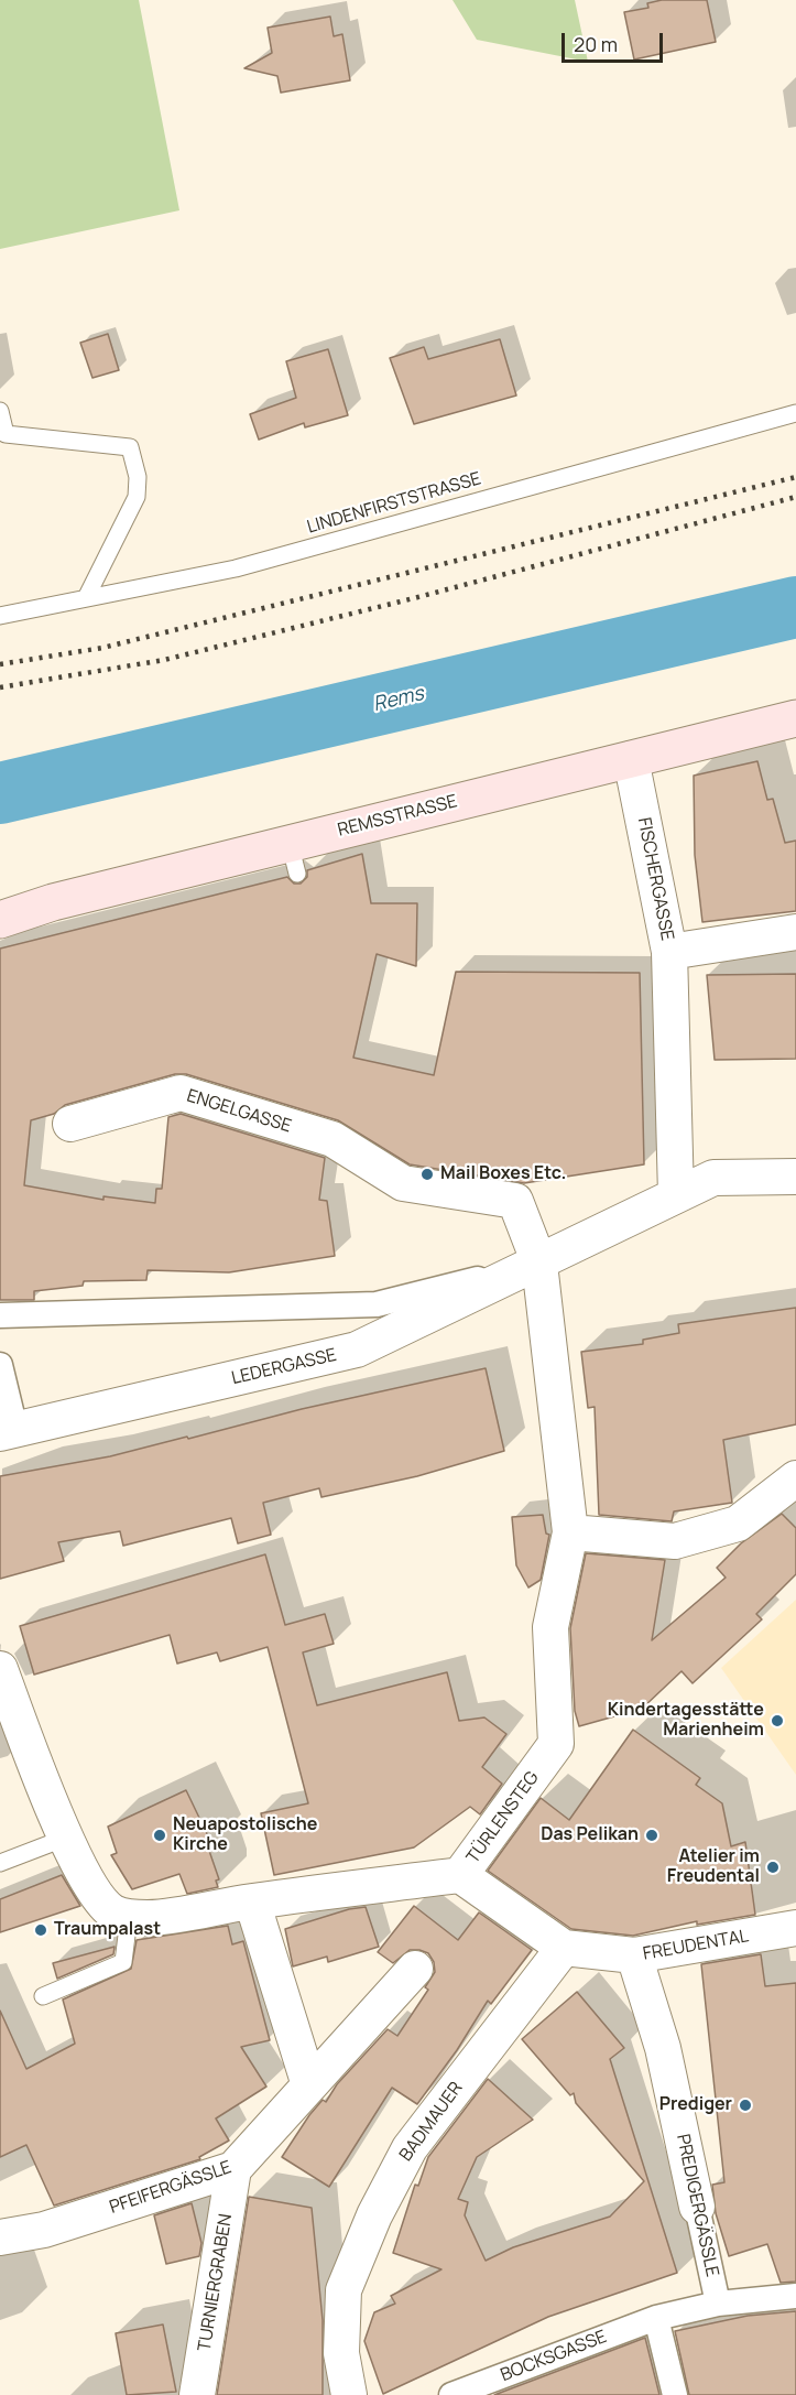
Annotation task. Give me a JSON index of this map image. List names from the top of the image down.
{
  "streets": {
    "main road": ["REMSSTRASSE"],
    "street": [
      "FISCHERGASSE",
      "ENGELGASSE",
      "LEDERGASSE",
      "TÜRLENSTEG",
      "FREUDENTAL",
      "BADMAUER",
      "PFEIFERGÄSSLE",
      "PREDIGERGÄSSLE",
      "TURNIERGRABEN",
      "BOCKSGASSE"
    ],
    "lane": ["LINDENFIRSTSTRASSE"]
  },
  "crossings": [
    ["REMSSTRASSE", "FISCHERGASSE"],
    ["ENGELGASSE", "LEDERGASSE"],
    ["ENGELGASSE", "TÜRLENSTEG"],
    ["LEDERGASSE", "TÜRLENSTEG"],
    ["TÜRLENSTEG", "FREUDENTAL"],
    ["FREUDENTAL", "BADMAUER"],
    ["FREUDENTAL", "PREDIGERGÄSSLE"],
    ["PFEIFERGÄSSLE", "TURNIERGRABEN"],
    ["PREDIGERGÄSSLE", "BOCKSGASSE"]
  ],
  "water": ["Rems"],
  "places": [
    "Mail Boxes Etc.",
    "Kindertagesstätte Marienheim",
    "Neuapostolische Kirche",
    "Das Pelikan",
    "Atelier im Freudental",
    "Traumpalast",
    "Prediger"
  ],
  "scale_bar": "20 m"
}
